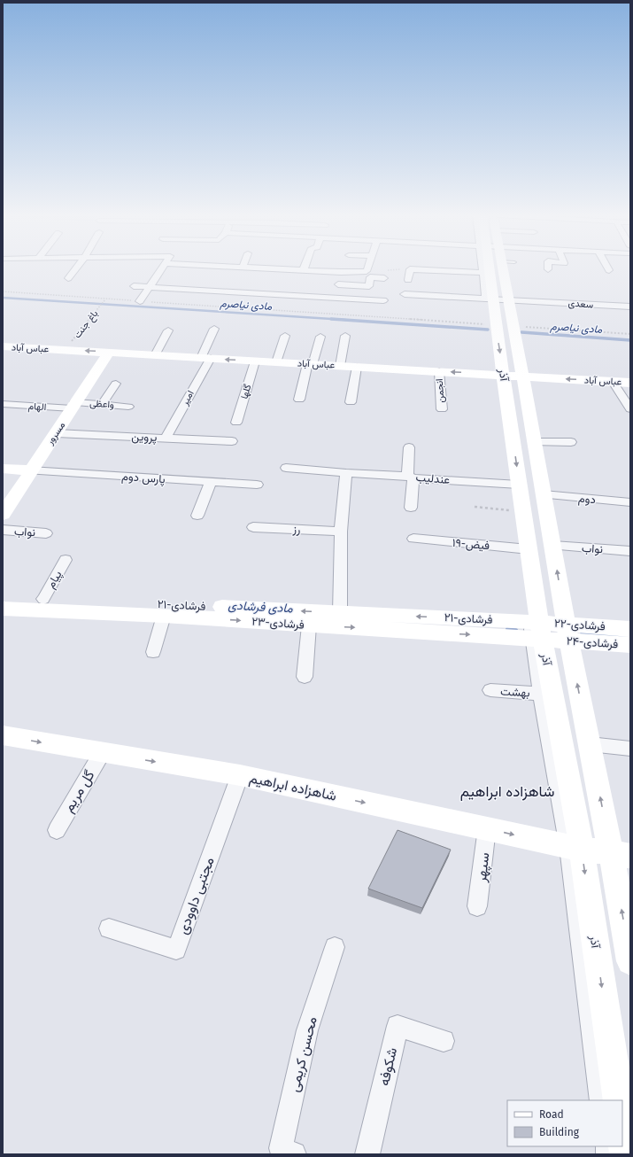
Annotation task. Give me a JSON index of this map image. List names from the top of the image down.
{
  "streets": {
    "main road": [
      "عباس آباد",
      "آذر",
      "مسرور",
      "۲۱-فرشادی",
      "۲۳-فرشادی",
      "۲۲-فرشادی",
      "۲۴-فرشادی",
      "شاهزاده ابراهیم"
    ],
    "street": [
      "سعدی",
      "انجمن",
      "گلها",
      "امیر",
      "واعظی",
      "الهام",
      "پروین",
      "پارس دوم",
      "عندلیب",
      "دوم",
      "رز",
      "نواب",
      "۱۹-فیض",
      "پیام",
      "بهشت",
      "گل مریم",
      "سپهر",
      "مجتبی داوودی",
      "محسن کریمی",
      "شکوفه"
    ],
    "path": ["باغ جنت"]
  },
  "crossings": [
    ["سعدی", "آذر"],
    ["باغ جنت", "عباس آباد"],
    ["عباس آباد", "آذر"],
    ["عباس آباد", "انجمن"],
    ["عباس آباد", "گلها"],
    ["عباس آباد", "امیر"],
    ["عباس آباد", "مسرور"],
    ["آذر", "عندلیب"],
    ["آذر", "دوم"],
    ["آذر", "نواب"],
    ["آذر", "۱۹-فیض"],
    ["آذر", "۲۱-فرشادی"],
    ["آذر", "۲۳-فرشادی"],
    ["آذر", "۲۲-فرشادی"],
    ["آذر", "۲۴-فرشادی"],
    ["آذر", "بهشت"],
    ["آذر", "شاهزاده ابراهیم"],
    ["امیر", "پروین"],
    ["واعظی", "الهام"],
    ["واعظی", "مسرور"],
    ["الهام", "مسرور"],
    ["مسرور", "پروین"],
    ["مسرور", "پارس دوم"],
    ["پیام", "۲۱-فرشادی"],
    ["۲۱-فرشادی", "۲۳-فرشادی"],
    ["۲۱-فرشادی", "۲۴-فرشادی"],
    ["۲۳-فرشادی", "۲۴-فرشادی"],
    ["۲۲-فرشادی", "۲۴-فرشادی"],
    ["شاهزاده ابراهیم", "گل مریم"],
    ["شاهزاده ابراهیم", "سپهر"],
    ["شاهزاده ابراهیم", "مجتبی داوودی"]
  ],
  "one_way": [
    "عباس آباد",
    "۲۱-فرشادی",
    "۲۳-فرشادی",
    "شاهزاده ابراهیم"
  ],
  "districts": ["شاهزاده ابراهیم"],
  "water": ["مادی نیاصرم", "مادی فرشادی"],
  "legend": ["Road", "Building"]
}
